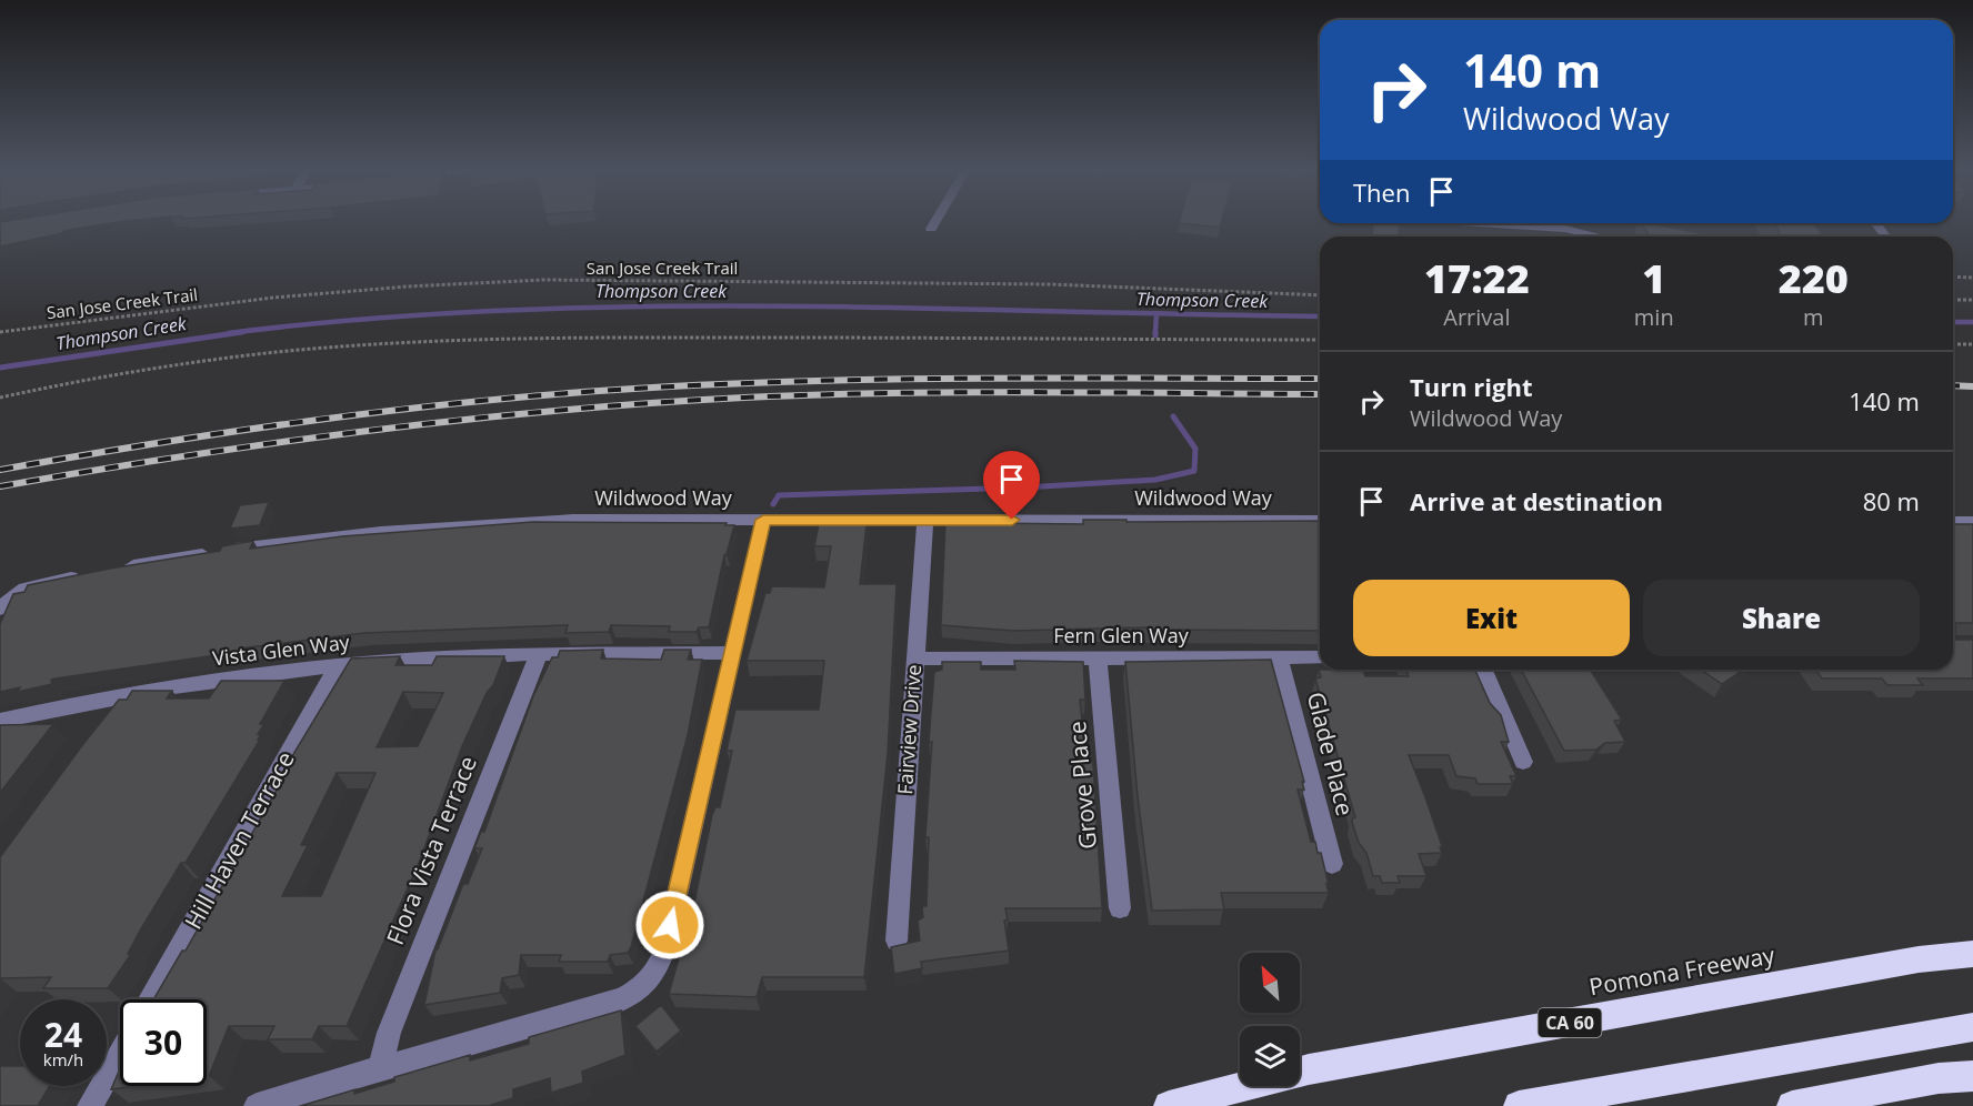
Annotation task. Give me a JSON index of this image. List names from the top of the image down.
{
  "streets": {
    "highway": ["Pomona Freeway", "CA 60"],
    "street": [
      "Wildwood Way",
      "Fern Glen Way",
      "Vista Glen Way",
      "Fairview Drive",
      "Glade Place",
      "Grove Place",
      "Hill Haven Terrace",
      "Flora Vista Terrace"
    ],
    "path": ["San Jose Creek Trail"]
  },
  "crossings": [
    ["Wildwood Way", "Fairview Drive"],
    ["Fern Glen Way", "Fairview Drive"],
    ["Fern Glen Way", "Glade Place"],
    ["Fern Glen Way", "Grove Place"],
    ["Vista Glen Way", "Hill Haven Terrace"],
    ["Vista Glen Way", "Flora Vista Terrace"]
  ],
  "water": ["Thompson Creek"],
  "north": "top left",
  "page": {
    "turn": ["140 m", "Wildwood Way"],
    "then": "Then",
    "eta": [
      "17:22",
      "Arrival",
      "1",
      "min",
      "220",
      "m"
    ],
    "list": [
      {
        "name": "Turn right",
        "note": "Wildwood Way",
        "value": "140 m"
      },
      {
        "name": "Arrive at destination",
        "value": "80 m"
      }
    ],
    "buttons": ["Exit", "Share"],
    "speed": "24 km/h",
    "limit": "30"
  }
}
